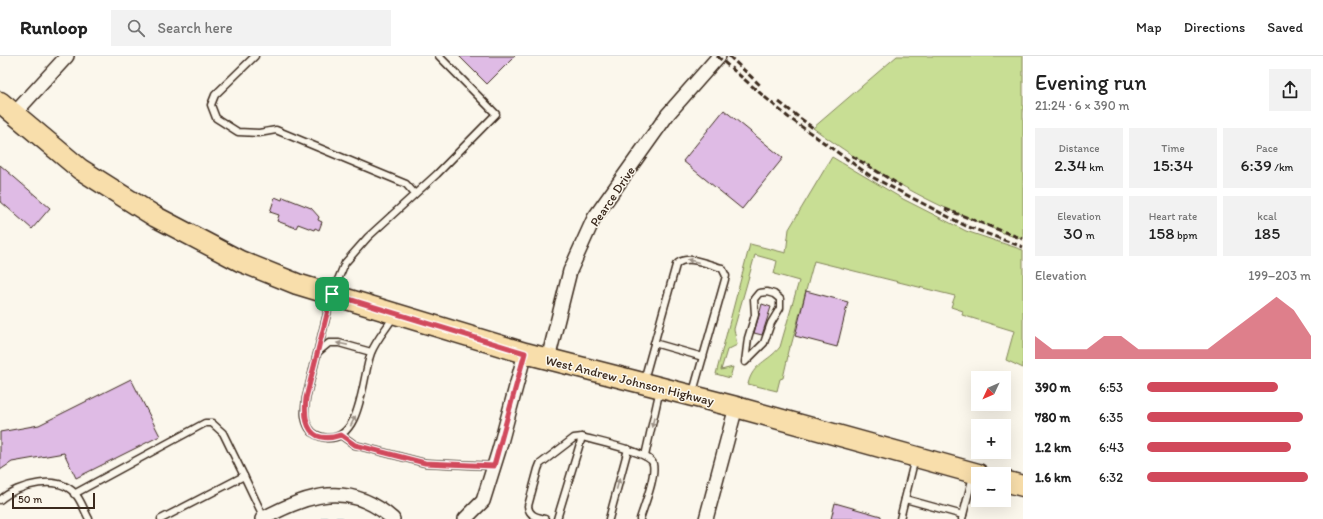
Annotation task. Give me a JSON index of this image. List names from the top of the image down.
{
  "streets": {
    "main road": ["West Andrew Johnson Highway"],
    "street": ["Pearce Drive"]
  },
  "crossings": [
    ["Pearce Drive", "West Andrew Johnson Highway"]
  ],
  "scale_bar": "50 m",
  "north": "bottom left",
  "page": {
    "header": "Runloop",
    "search": "Search here",
    "nav": ["Map", "Directions", "Saved"],
    "heading": ["Evening run", "21:24 · 6 × 390 m"],
    "stats": [
      ["Distance", "2.34 km"],
      ["Time", "15:34"],
      ["Pace", "6:39 /km"],
      ["Elevation", "30 m"],
      ["Heart rate", "158 bpm"],
      ["kcal", "185"]
    ],
    "chart": ["Elevation", "199–203 m"],
    "map_buttons": ["+", "−"],
    "list": [
      {
        "name": "390 m",
        "note": "6:53"
      },
      {
        "name": "780 m",
        "note": "6:35"
      },
      {
        "name": "1.2 km",
        "note": "6:43"
      },
      {
        "name": "1.6 km",
        "note": "6:32"
      }
    ],
    "scale": "50 m"
  }
}
